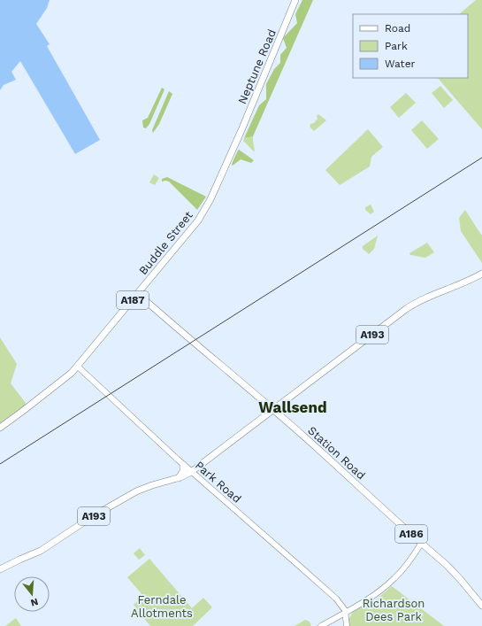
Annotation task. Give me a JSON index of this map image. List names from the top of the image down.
{
  "streets": {
    "main road": [
      "Neptune Road",
      "Buddle Street",
      "A187",
      "A193",
      "Station Road",
      "A186"
    ],
    "street": ["Park Road"]
  },
  "crossings": [
    ["Neptune Road", "Buddle Street"],
    ["Buddle Street", "Station Road"],
    ["Buddle Street", "Park Road"],
    ["A193", "Station Road"],
    ["A193", "Park Road"]
  ],
  "districts": ["Wallsend"],
  "parks": ["Ferndale Allotments", "Richardson Dees Park"],
  "legend": ["Road", "Park", "Water"],
  "north": "bottom"
}
